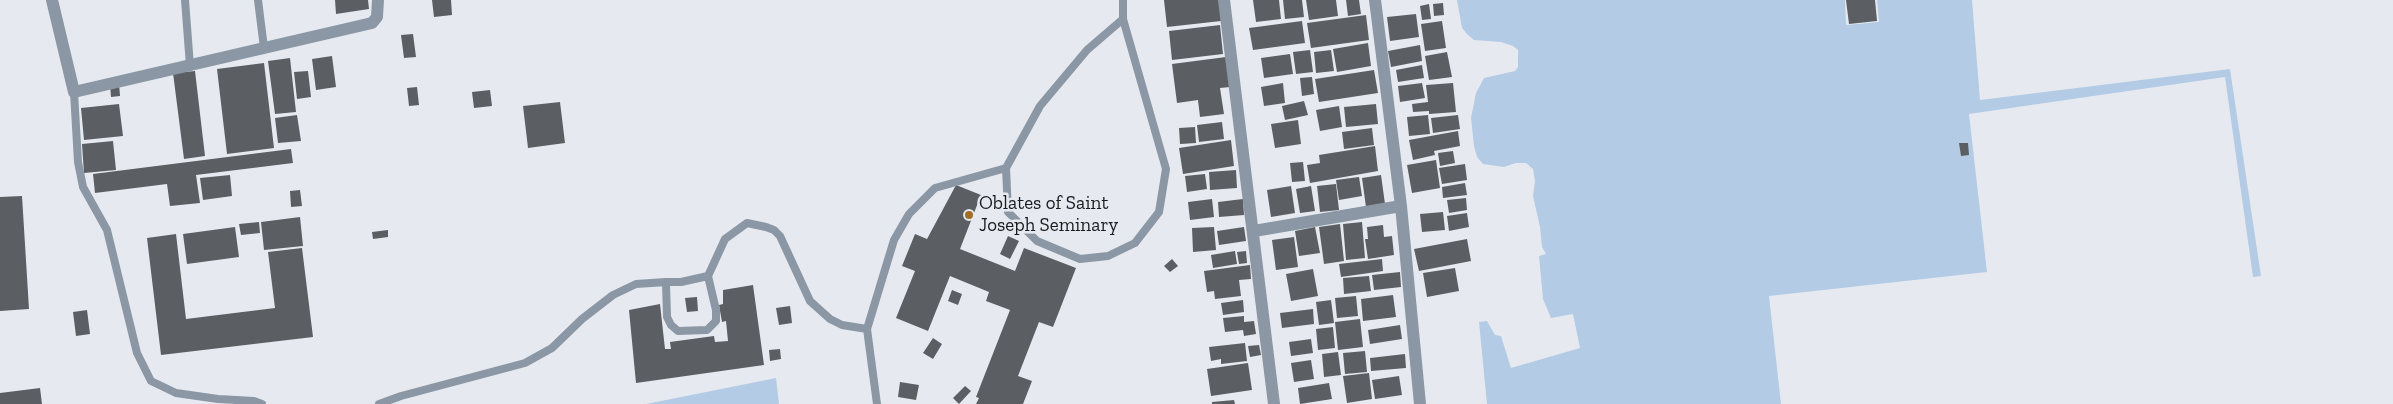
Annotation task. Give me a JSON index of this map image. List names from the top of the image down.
{
  "places": ["Oblates of Saint Joseph Seminary"]
}
